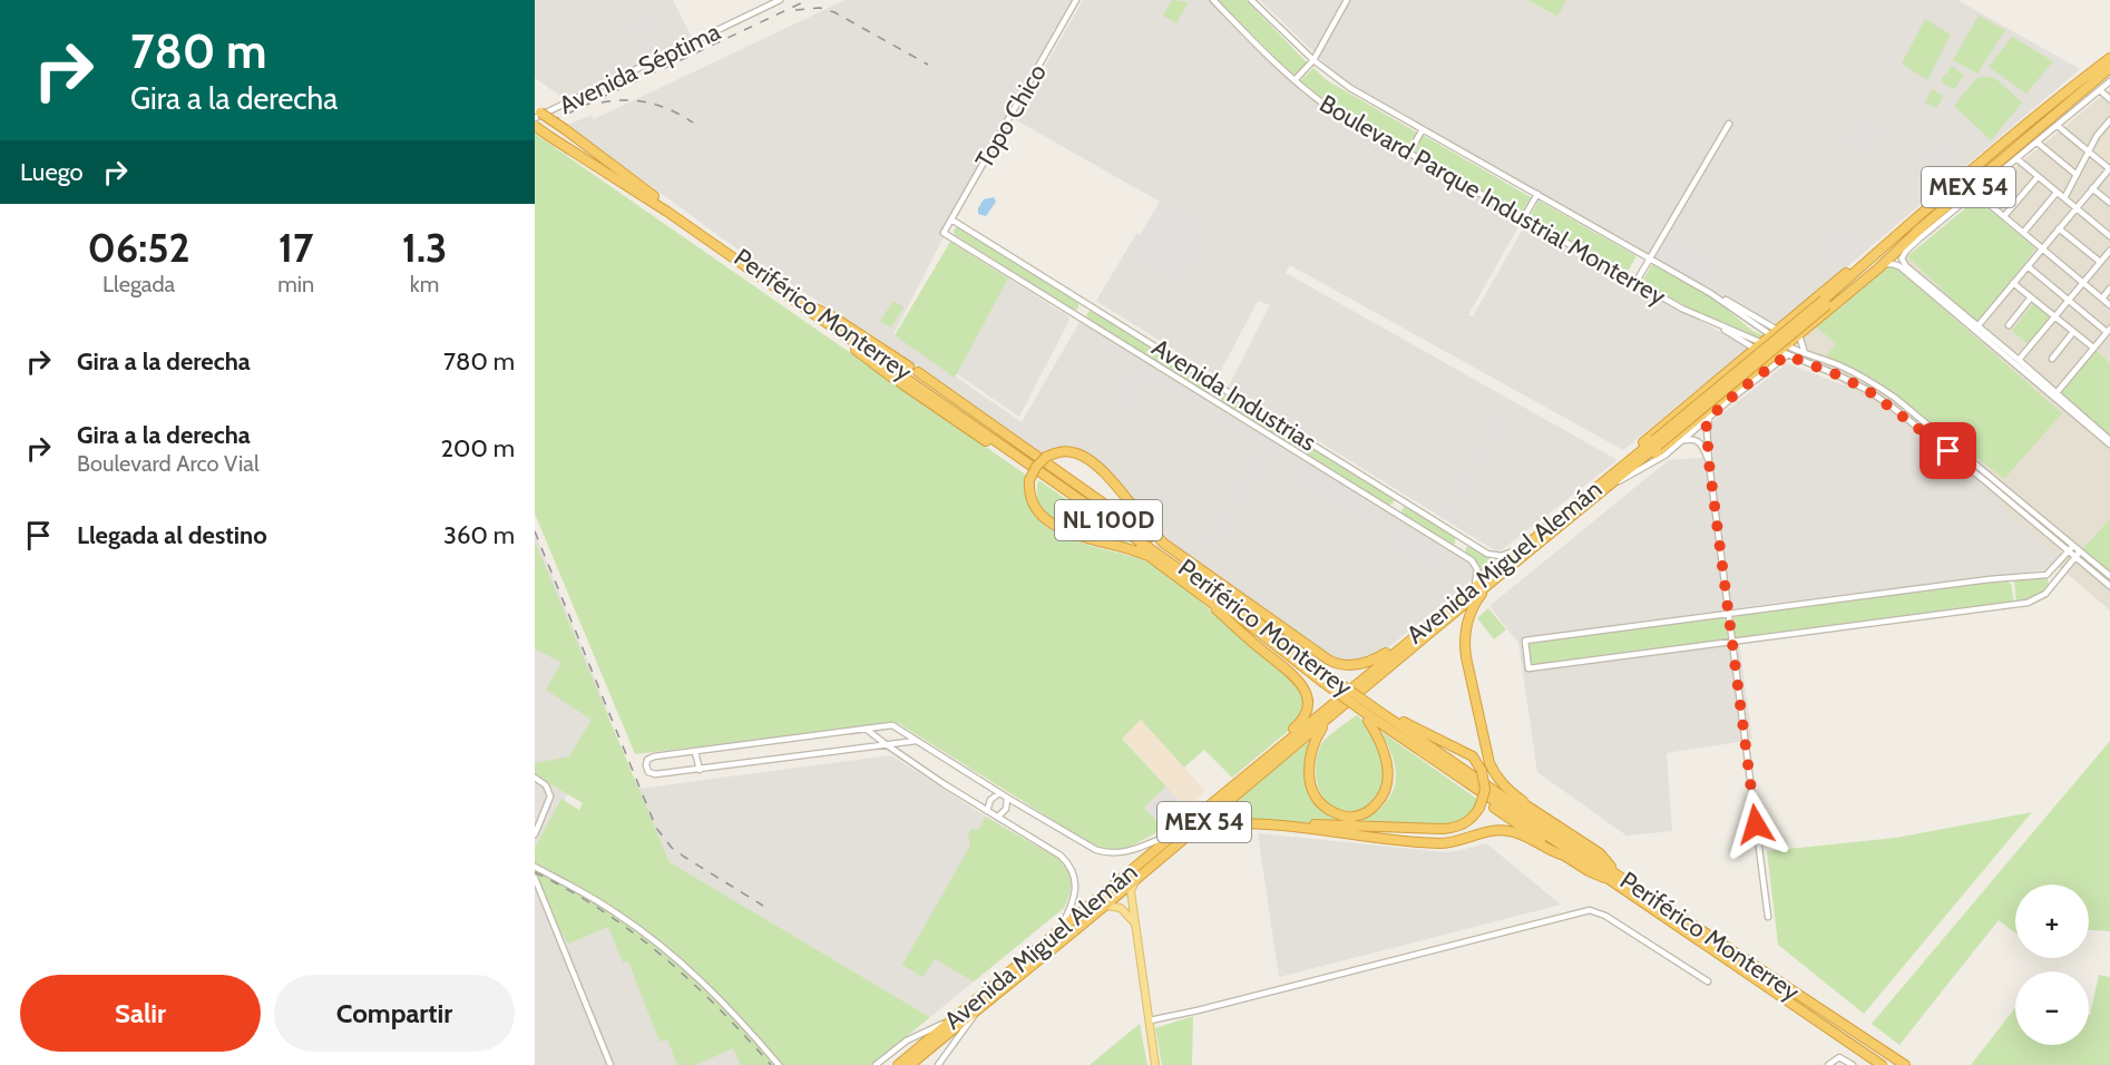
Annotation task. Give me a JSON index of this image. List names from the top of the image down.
{
  "streets": {
    "highway": [
      "MEX 54",
      "Periférico Monterrey",
      "NL 100D",
      "Avenida Miguel Alemán"
    ],
    "street": [
      "Avenida Séptima",
      "Topo Chico",
      "Boulevard Parque Industrial Monterrey",
      "Avenida Industrias"
    ]
  },
  "crossings": [
    ["Avenida Séptima", "Periférico Monterrey"],
    ["Topo Chico", "Avenida Industrias"],
    ["Avenida Industrias", "Avenida Miguel Alemán"]
  ],
  "page": {
    "turn": ["780 m", "Gira a la derecha"],
    "then": "Luego",
    "eta": [
      "06:52",
      "Llegada",
      "17",
      "min",
      "1.3",
      "km"
    ],
    "list": [
      {
        "name": "Gira a la derecha",
        "value": "780 m"
      },
      {
        "name": "Gira a la derecha",
        "note": "Boulevard Arco Vial",
        "value": "200 m"
      },
      {
        "name": "Llegada al destino",
        "value": "360 m"
      }
    ],
    "map_buttons": ["+", "−"],
    "buttons": ["Salir", "Compartir"]
  }
}
